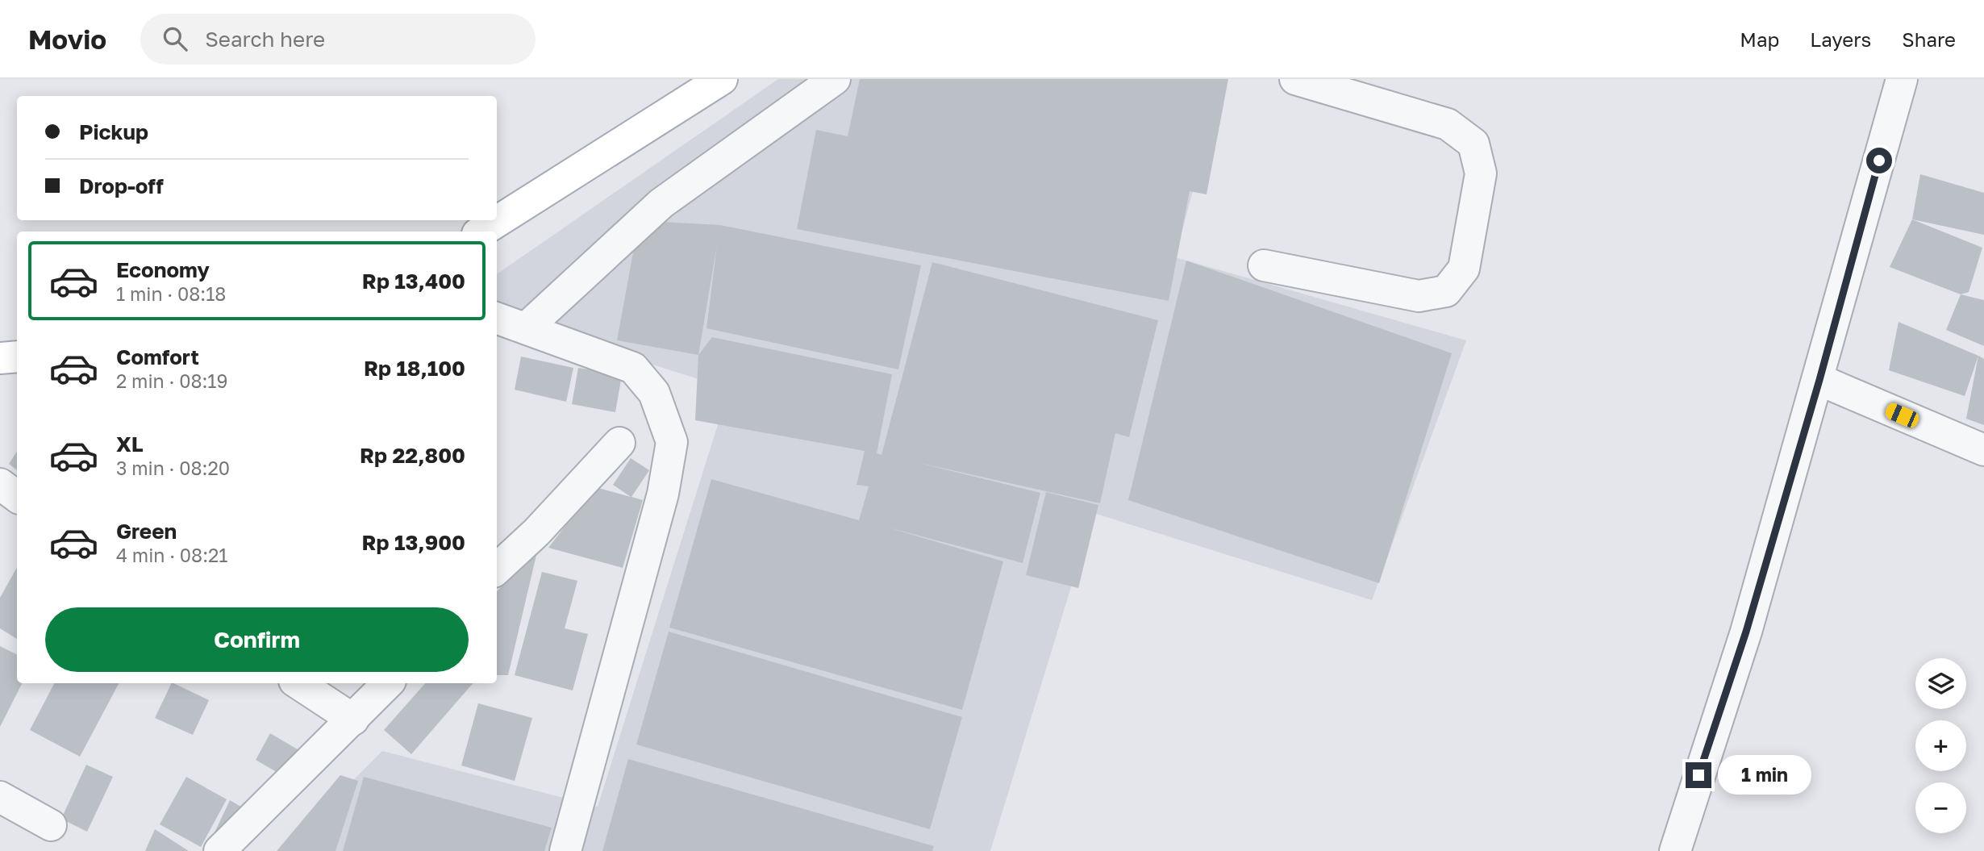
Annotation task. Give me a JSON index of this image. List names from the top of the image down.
{
  "page": {
    "header": "Movio",
    "search": "Search here",
    "nav": ["Map", "Layers", "Share"],
    "banner": ["Pickup", "Drop-off"],
    "list": [
      {
        "name": "Economy",
        "note": "1 min · 08:18",
        "value": "Rp 13,400"
      },
      {
        "name": "Comfort",
        "note": "2 min · 08:19",
        "value": "Rp 18,100"
      },
      {
        "name": "XL",
        "note": "3 min · 08:20",
        "value": "Rp 22,800"
      },
      {
        "name": "Green",
        "note": "4 min · 08:21",
        "value": "Rp 13,900"
      }
    ],
    "buttons": "Confirm",
    "map_buttons": ["+", "−"],
    "bubble": "1 min"
  }
}
